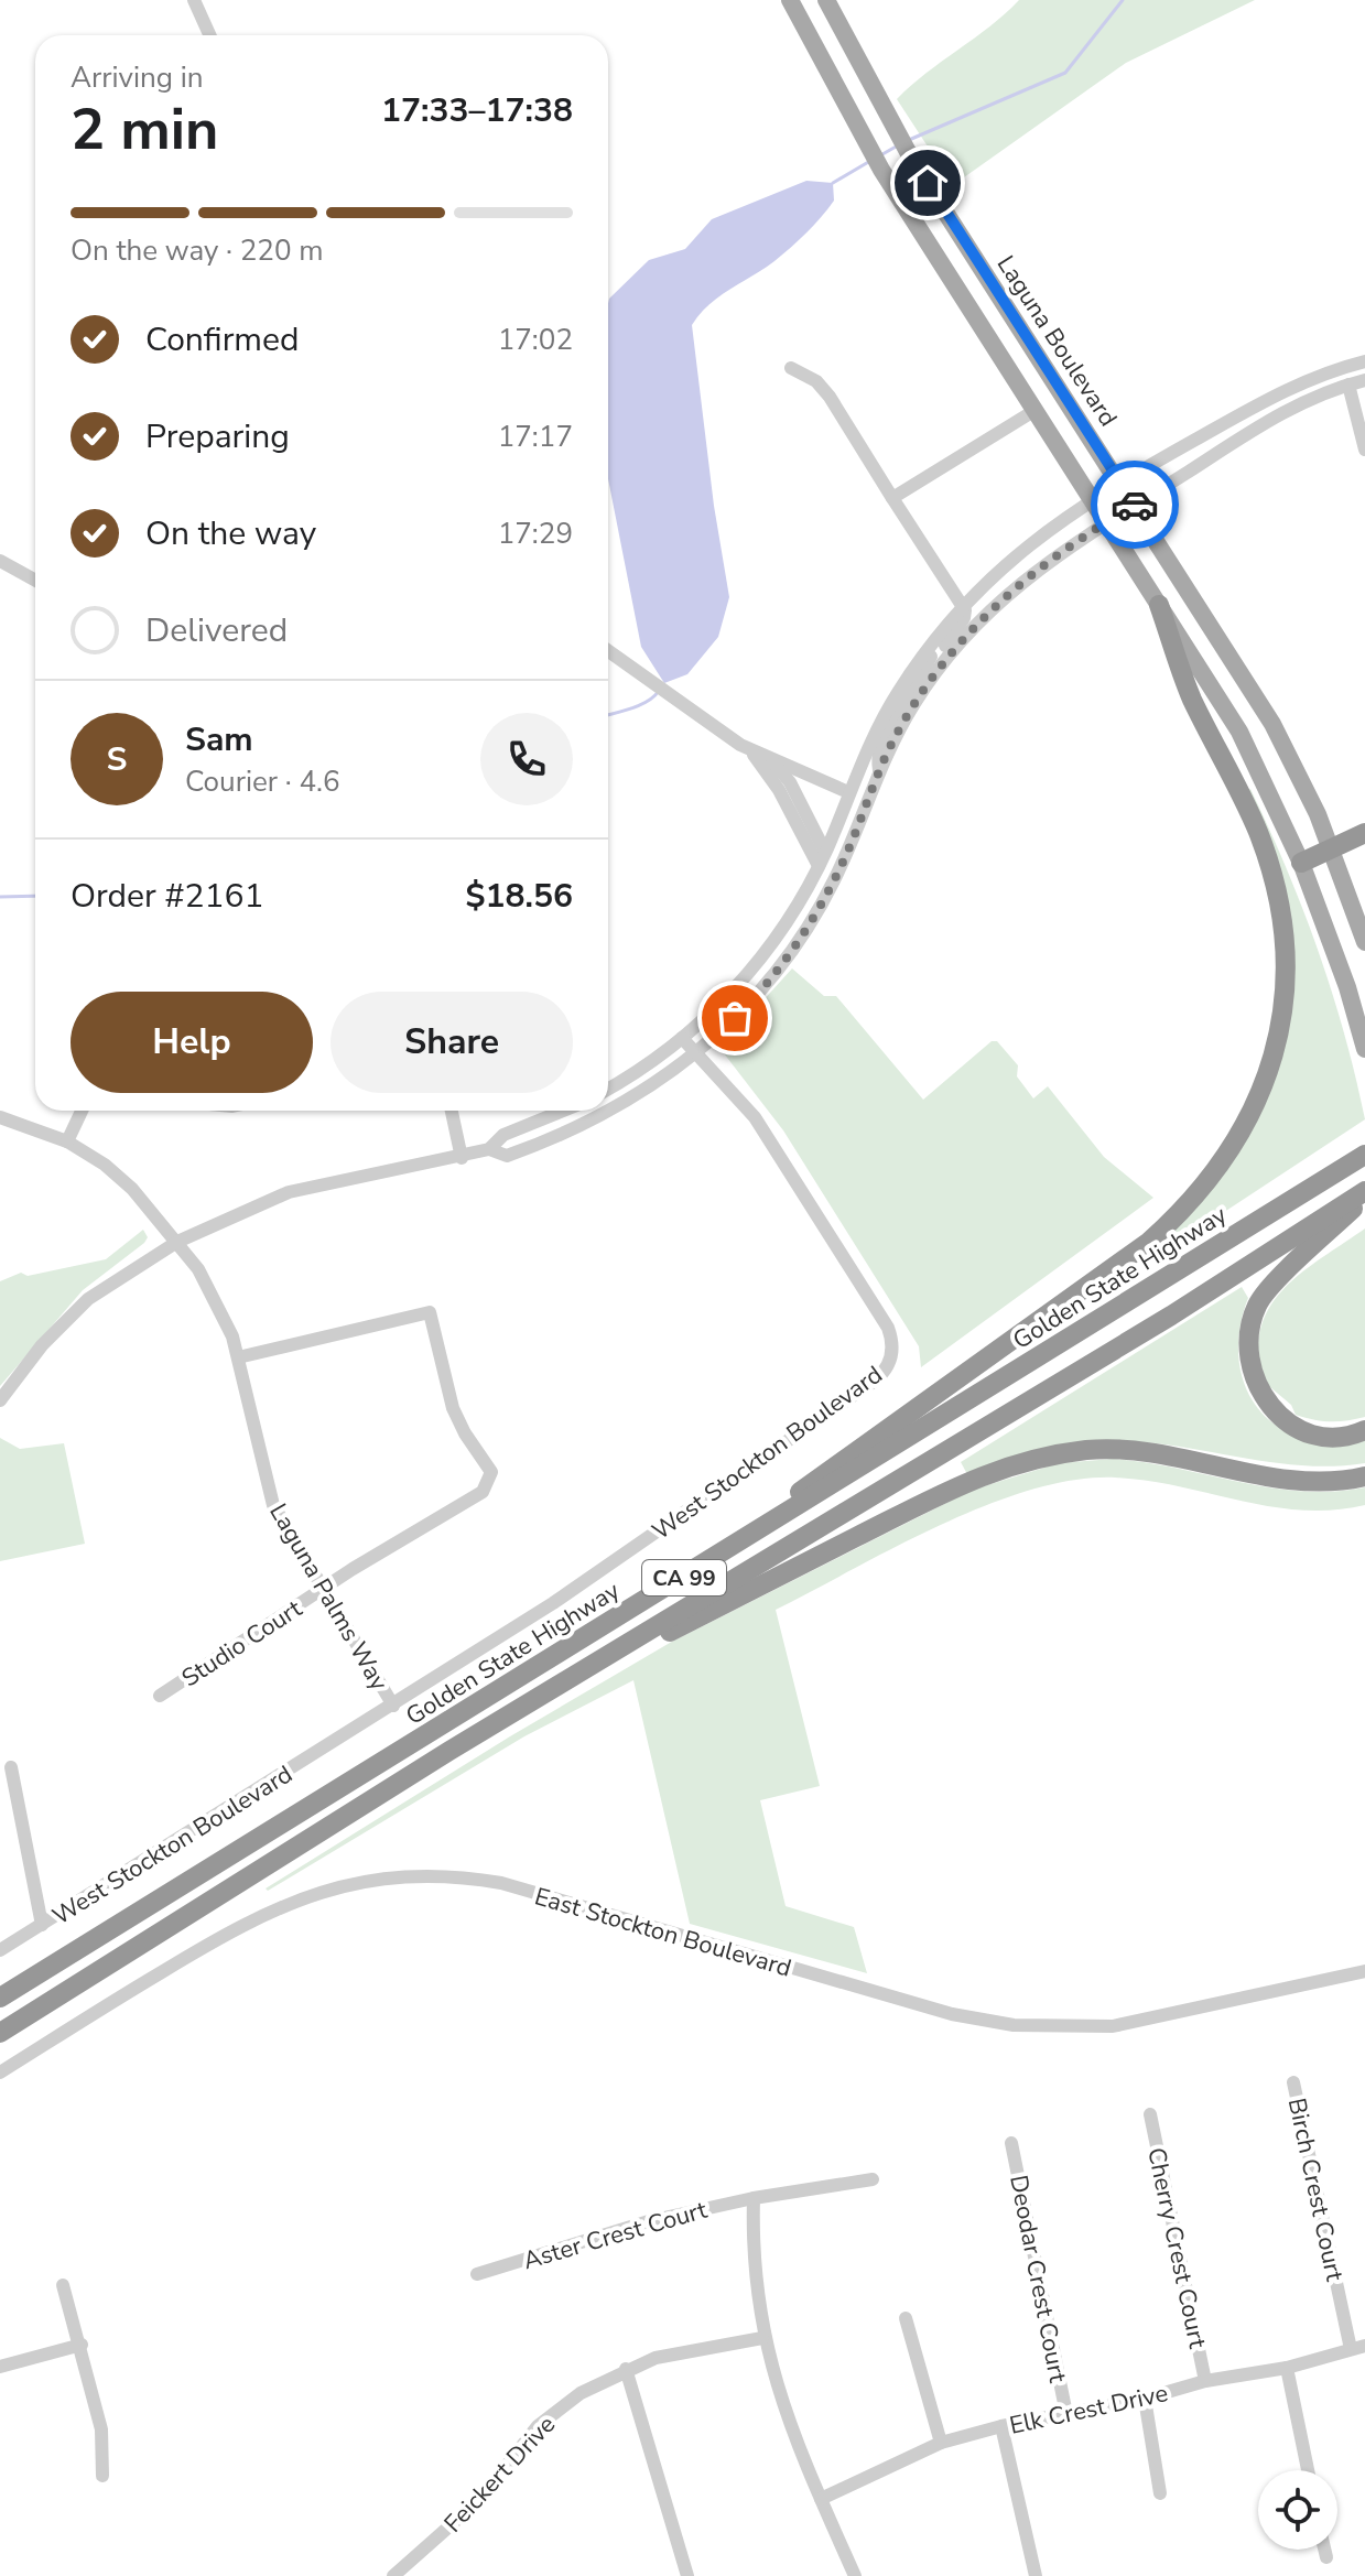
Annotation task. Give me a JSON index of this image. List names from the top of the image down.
{
  "streets": {
    "highway": ["Golden State Highway", "CA 99"],
    "main road": ["Laguna Boulevard"],
    "street": [
      "West Stockton Boulevard",
      "Laguna Palms Way",
      "Studio Court",
      "East Stockton Boulevard",
      "Birch Crest Court",
      "Aster Crest Court",
      "Cherry Crest Court",
      "Deodar Crest Court",
      "Elk Crest Drive",
      "Feickert Drive"
    ]
  },
  "crossings": [
    ["West Stockton Boulevard", "Laguna Palms Way"],
    ["Laguna Palms Way", "Studio Court"],
    ["Birch Crest Court", "Elk Crest Drive"],
    ["Cherry Crest Court", "Elk Crest Drive"],
    ["Deodar Crest Court", "Elk Crest Drive"]
  ],
  "page": {
    "heading": ["2 min", "Arriving in", "17:33–17:38"],
    "panel": [
      "Sam",
      "Courier · 4.6",
      "Order #2161",
      "$18.56"
    ],
    "bar": "On the way · 220 m",
    "list": [
      ["Confirmed", "17:02"],
      ["Preparing", "17:17"],
      ["On the way", "17:29"],
      "Delivered"
    ],
    "round": "S",
    "buttons": ["Help", "Share"]
  }
}
